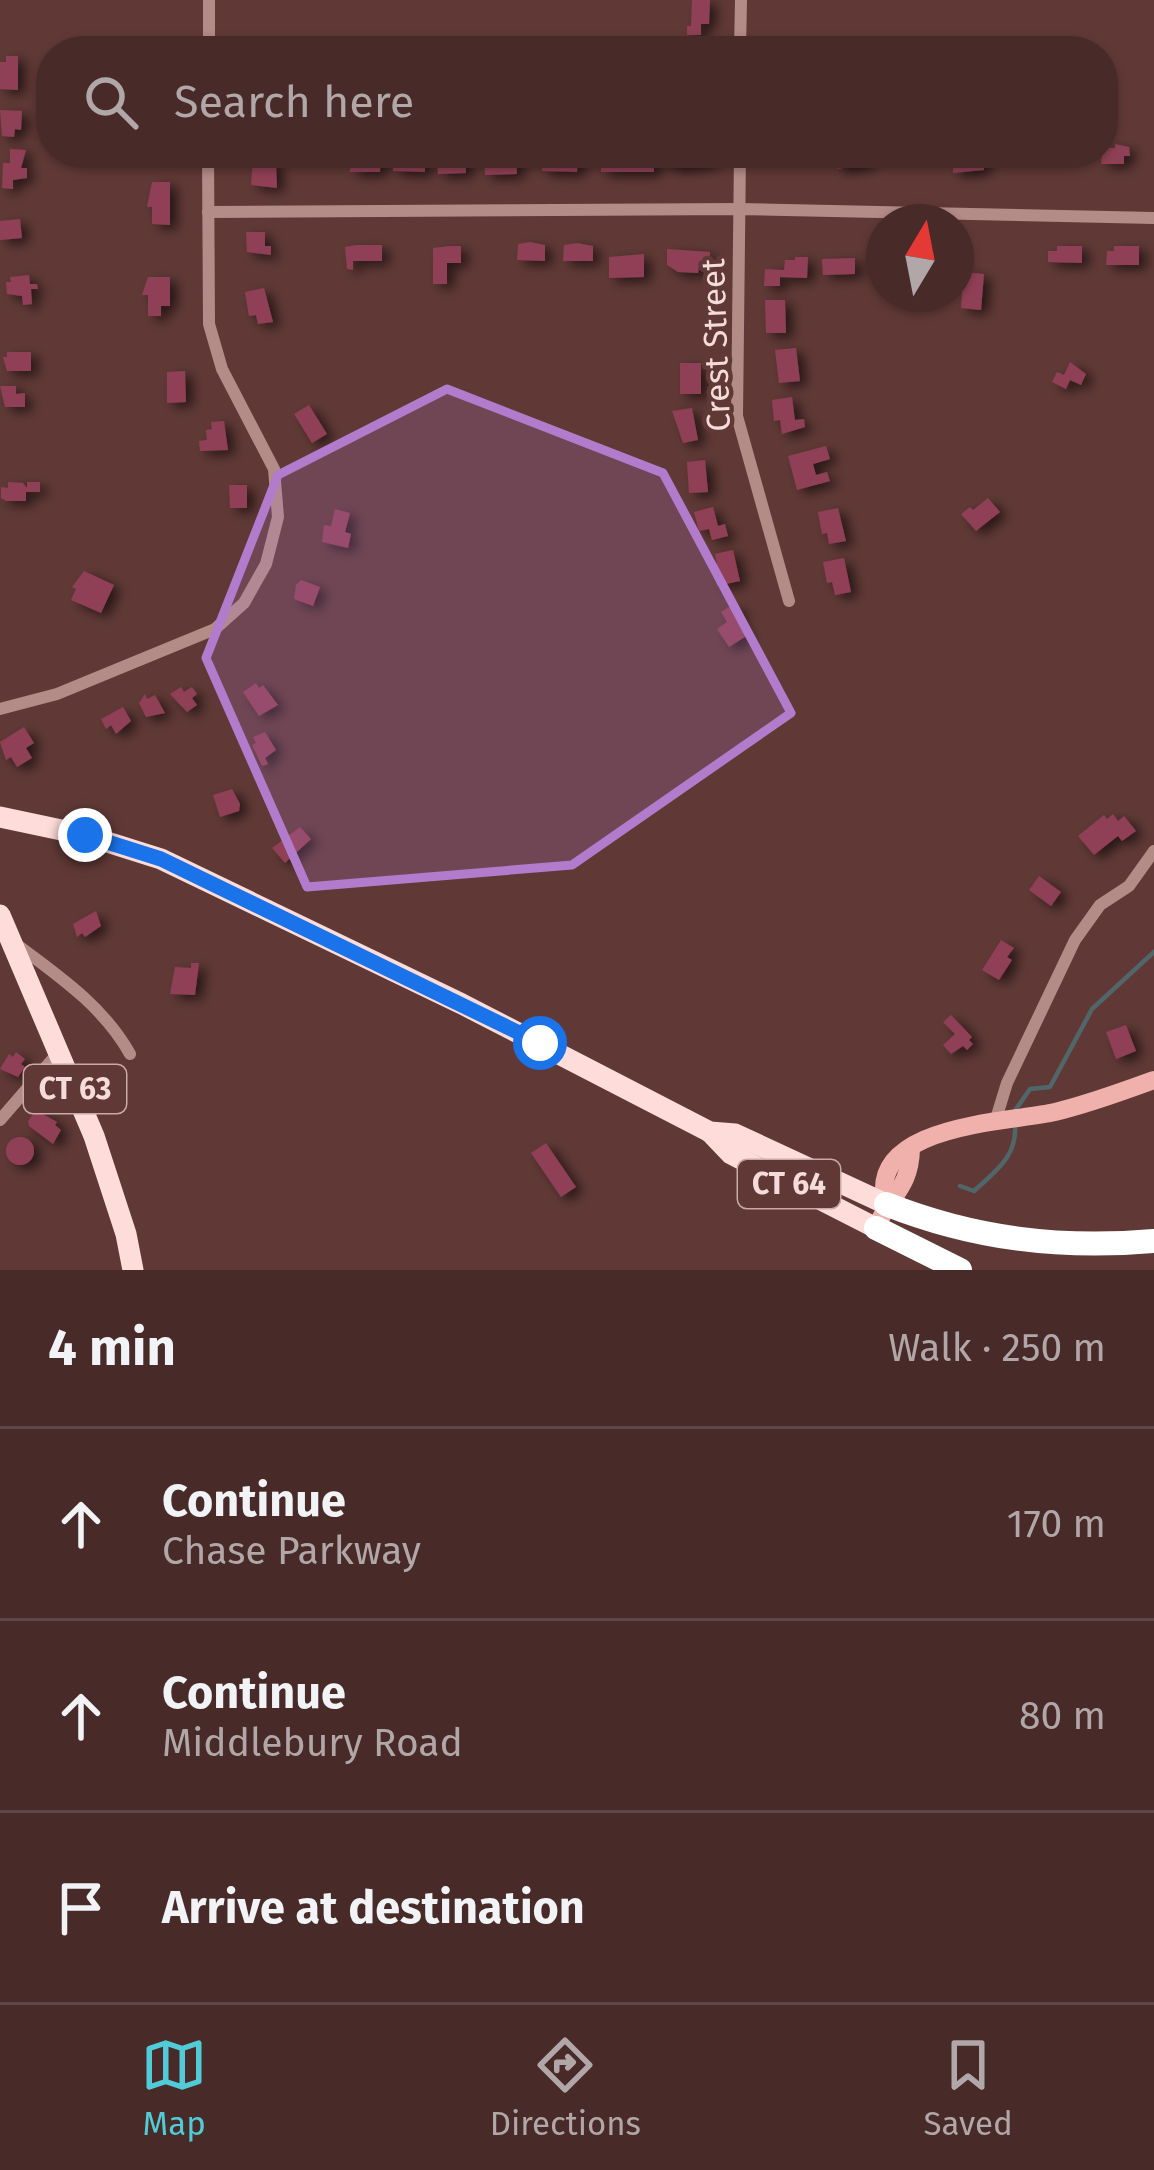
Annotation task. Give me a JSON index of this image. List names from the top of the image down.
{
  "streets": {
    "highway": ["CT 64"],
    "main road": ["CT 63"],
    "street": ["Crest Street"]
  },
  "north": "top",
  "page": {
    "search": "Search here",
    "heading": ["4 min", "Walk · 250 m"],
    "list": [
      ["Continue", "Chase Parkway", "170 m"],
      ["Continue", "Middlebury Road", "80 m"],
      "Arrive at destination"
    ],
    "nav": ["Map", "Directions", "Saved"]
  }
}
